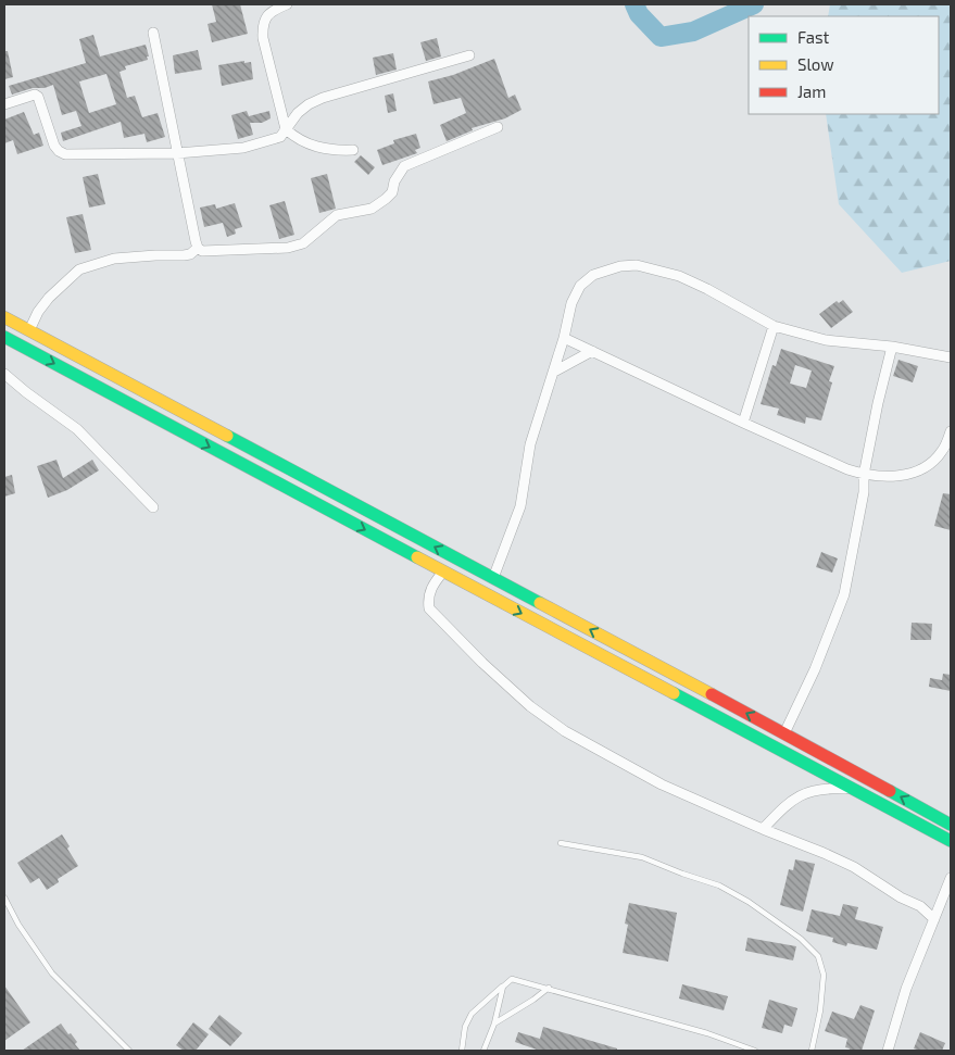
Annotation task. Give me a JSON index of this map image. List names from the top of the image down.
{
  "legend": ["Fast", "Slow", "Jam"]
}
